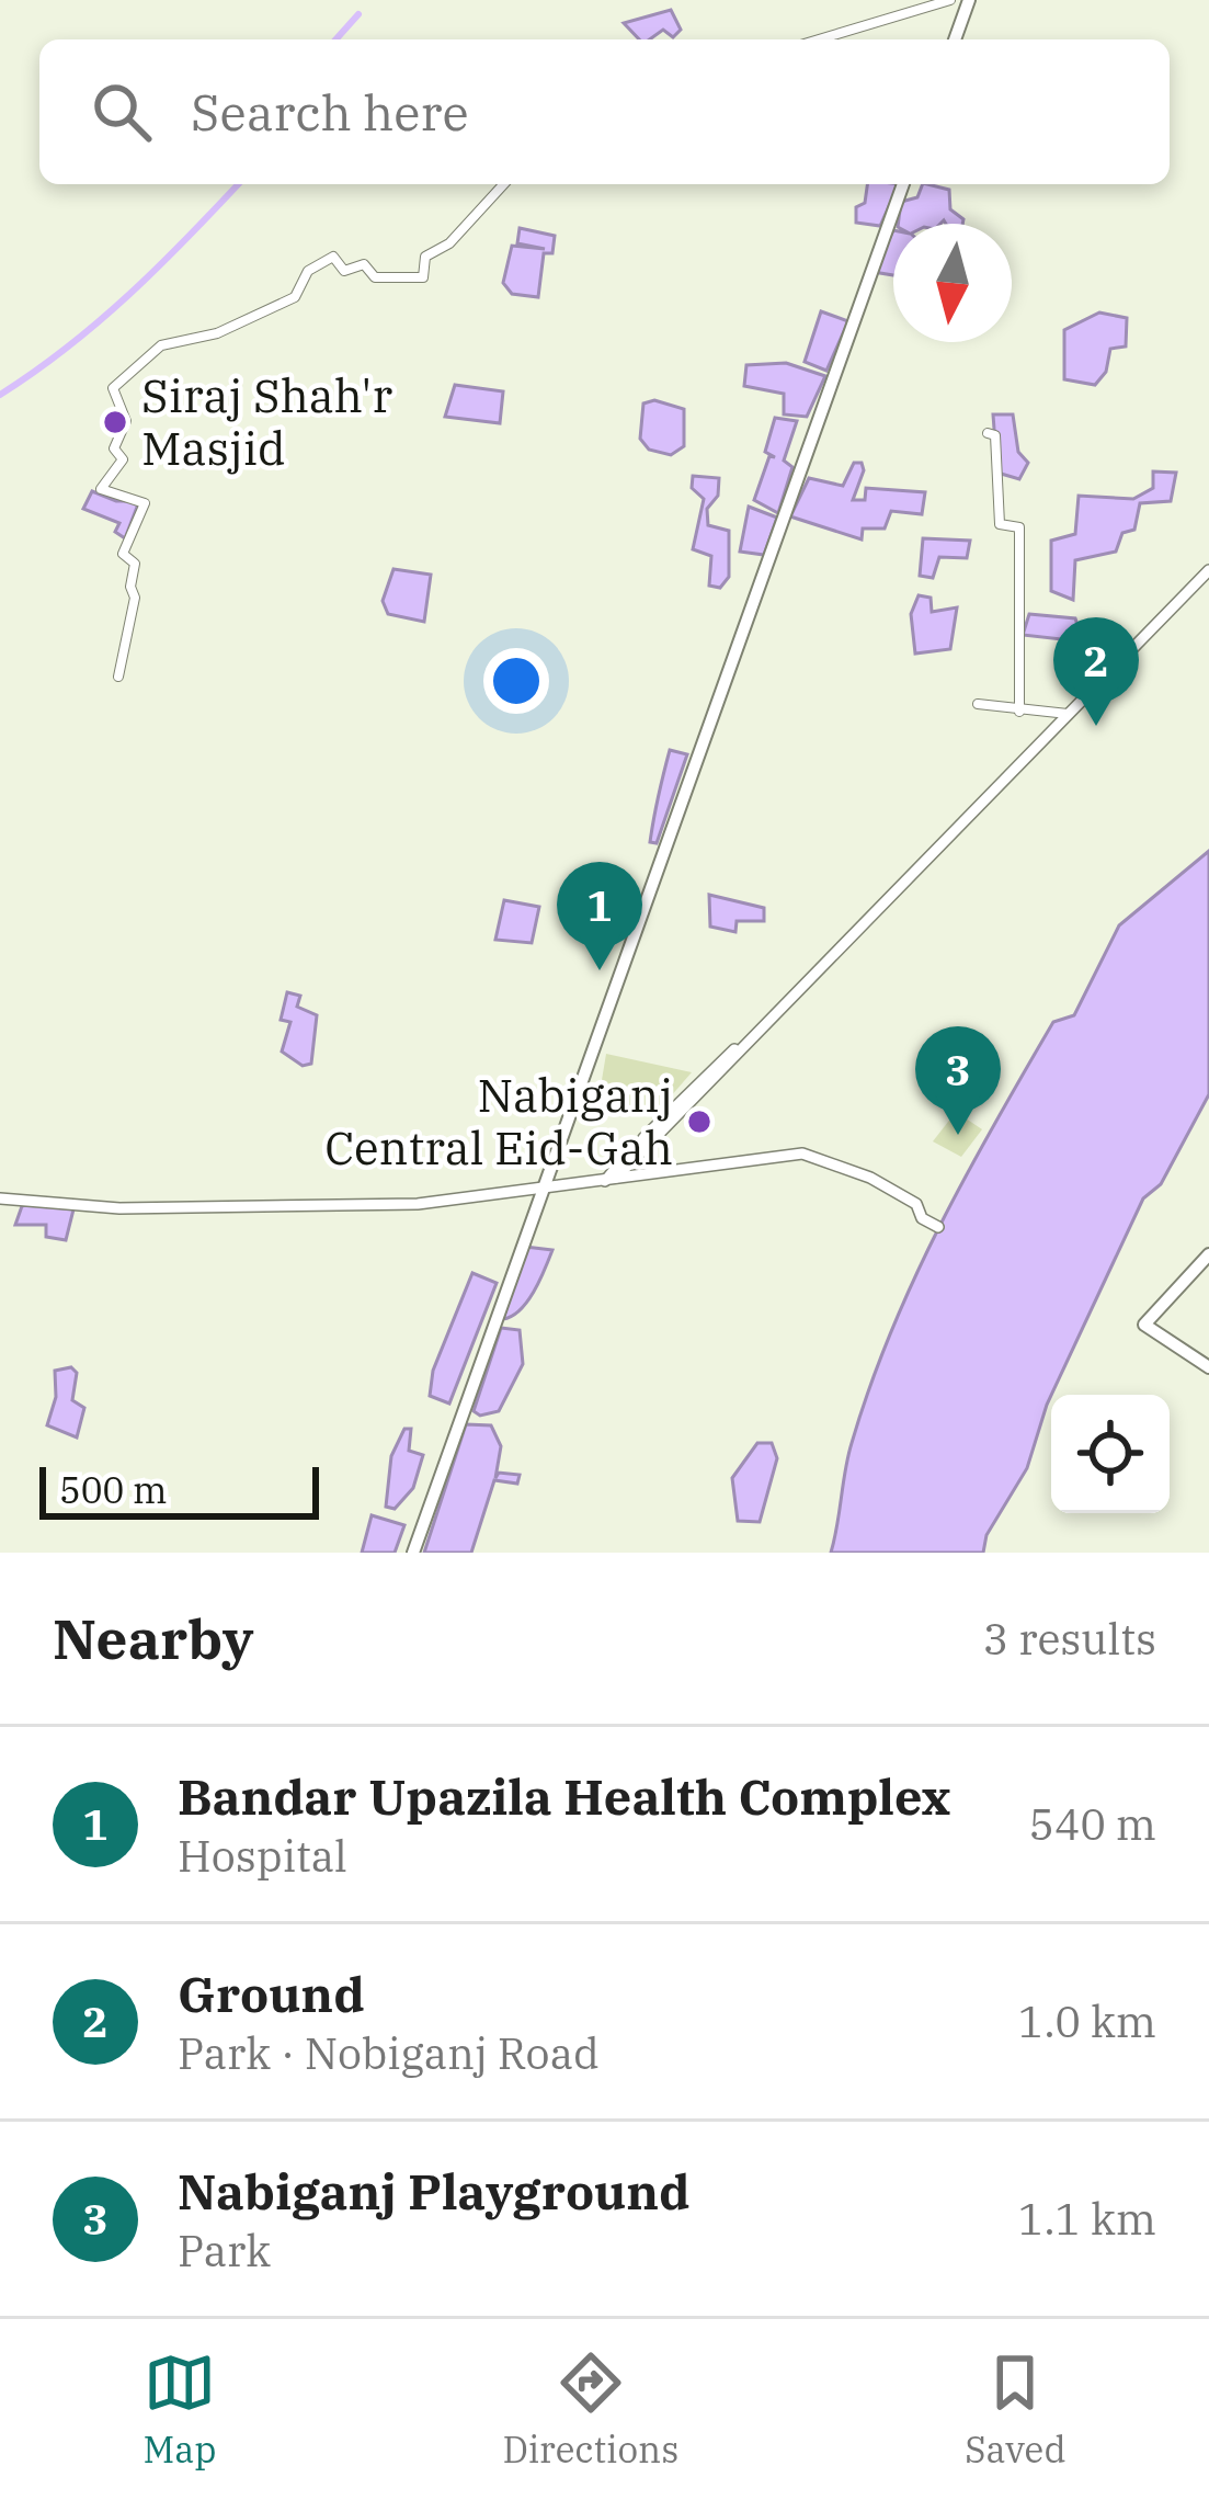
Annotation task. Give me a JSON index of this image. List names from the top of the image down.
{
  "places": ["Siraj Shah'r Masjid", "Nabiganj Central Eid-Gah"],
  "scale_bar": "500 m",
  "north": "bottom",
  "page": {
    "search": "Search here",
    "pins": ["2", "1", "3"],
    "scale": "500 m",
    "heading": ["Nearby", "3 results"],
    "list": [
      {
        "mark": "1",
        "name": "Bandar Upazila Health Complex",
        "note": "Hospital",
        "value": "540 m"
      },
      {
        "mark": "2",
        "name": "Ground",
        "note": "Park · Nobiganj Road",
        "value": "1.0 km"
      },
      {
        "mark": "3",
        "name": "Nabiganj Playground",
        "note": "Park",
        "value": "1.1 km"
      }
    ],
    "nav": ["Map", "Directions", "Saved"]
  }
}
